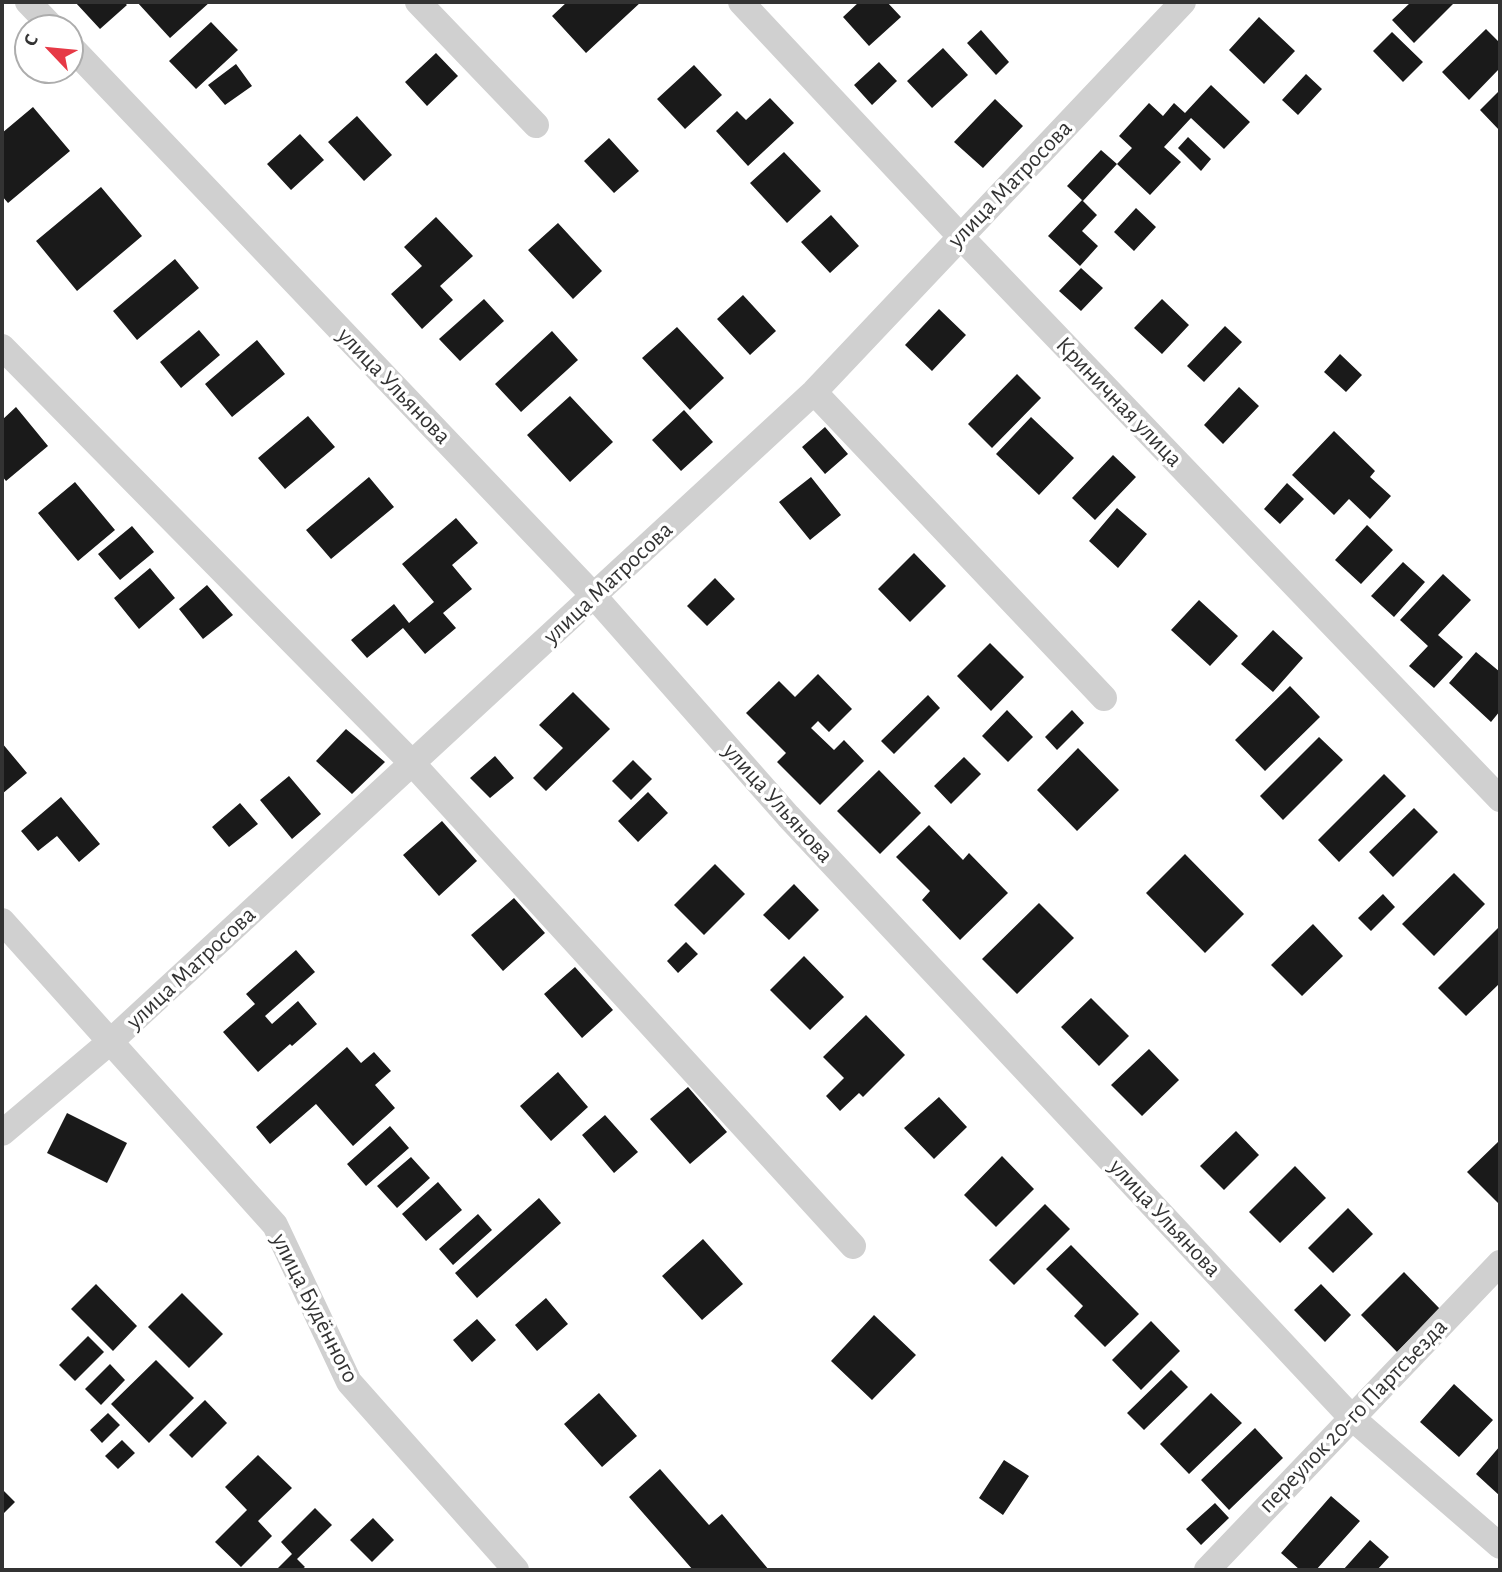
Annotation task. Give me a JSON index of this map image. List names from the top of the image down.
{
  "streets": {
    "street": [
      "улица Матросова",
      "улица Ульянова",
      "Криничная улица",
      "улица Будённого",
      "переулок 20-го Партсъезда"
    ]
  },
  "crossings": [
    ["улица Матросова", "улица Ульянова"],
    ["улица Матросова", "Криничная улица"],
    ["улица Матросова", "улица Будённого"],
    ["улица Ульянова", "переулок 20-го Партсъезда"]
  ],
  "north": "top left"
}
